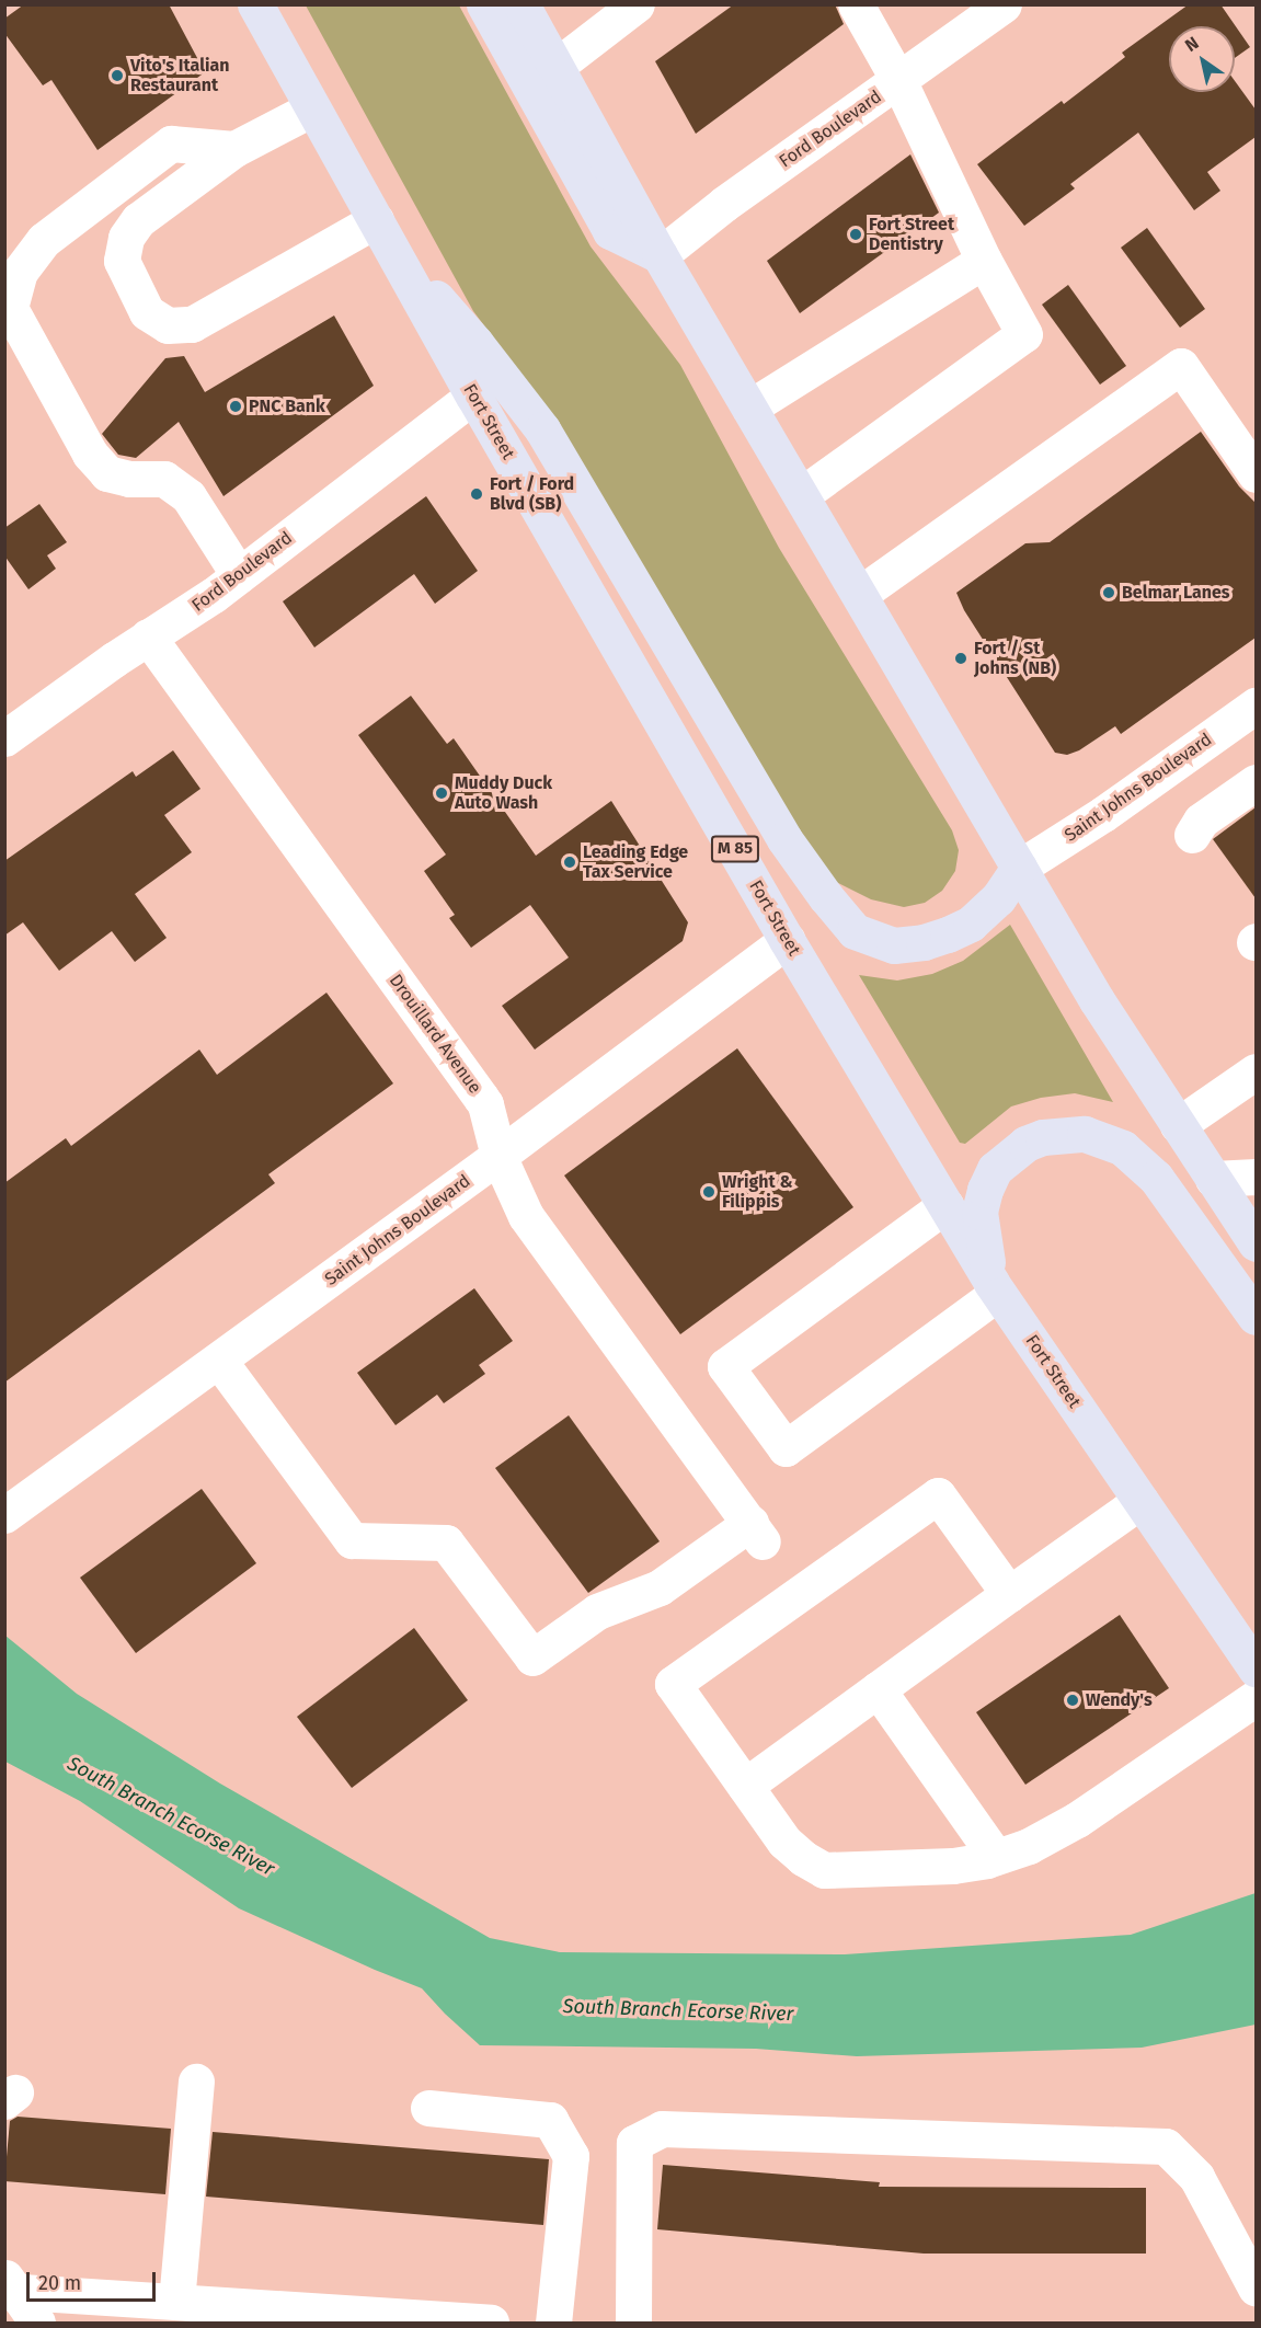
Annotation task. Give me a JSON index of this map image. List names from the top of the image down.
{
  "streets": {
    "main road": ["Fort Street", "M 85"],
    "street": ["Ford Boulevard", "Saint Johns Boulevard", "Drouillard Avenue"]
  },
  "crossings": [
    ["Ford Boulevard", "Fort Street"],
    ["Ford Boulevard", "Drouillard Avenue"],
    ["Fort Street", "Saint Johns Boulevard"],
    ["Saint Johns Boulevard", "Drouillard Avenue"]
  ],
  "water": ["South Branch Ecorse River"],
  "places": [
    "Vito's Italian Restaurant",
    "Fort Street Dentistry",
    "PNC Bank",
    "Fort / Ford Blvd (SB)",
    "Belmar Lanes",
    "Fort / St Johns (NB)",
    "Muddy Duck Auto Wash",
    "Leading Edge Tax Service",
    "Wright & Filippis",
    "Wendy's"
  ],
  "scale_bar": "20 m",
  "north": "top left"
}
